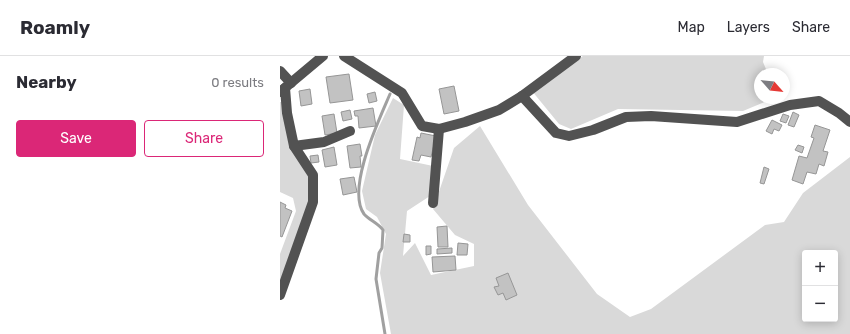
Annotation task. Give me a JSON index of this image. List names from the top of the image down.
{
  "north": "bottom right",
  "page": {
    "header": "Roamly",
    "nav": ["Map", "Layers", "Share"],
    "heading": ["Nearby", "0 results"],
    "buttons": ["Save", "Share"],
    "map_buttons": ["+", "−"]
  }
}
